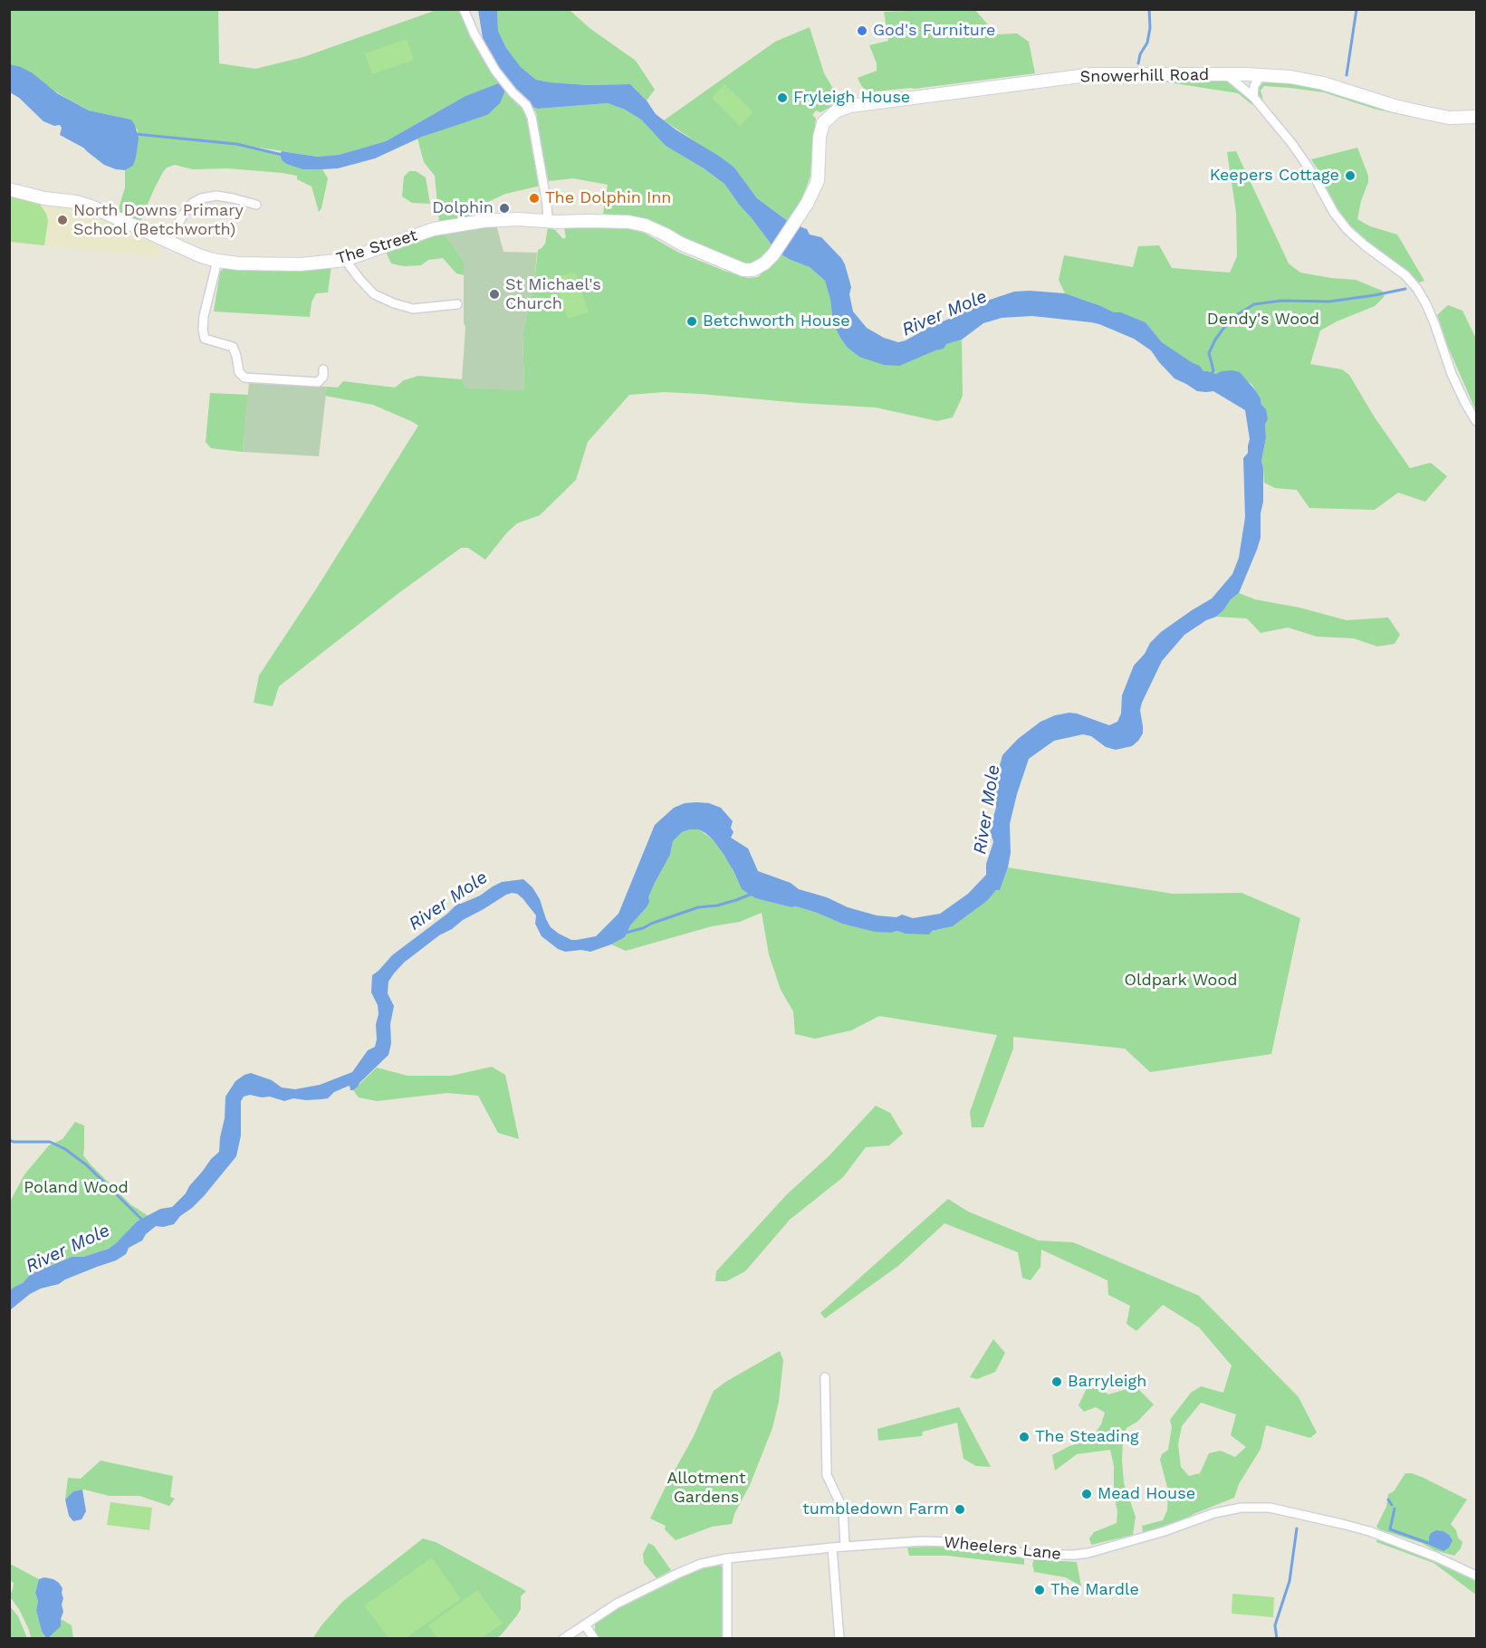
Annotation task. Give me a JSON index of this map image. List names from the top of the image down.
{
  "streets": {
    "street": ["Snowerhill Road", "The Street", "Wheelers Lane"]
  },
  "crossings": [
    ["Snowerhill Road", "The Street"]
  ],
  "water": ["River Mole"],
  "parks": [
    "Dendy's Wood",
    "Oldpark Wood",
    "Poland Wood",
    "Allotment Gardens"
  ],
  "places": [
    "God's Furniture",
    "Fryleigh House",
    "Keepers Cottage",
    "The Dolphin Inn",
    "Dolphin",
    "North Downs Primary School (Betchworth)",
    "St Michael's Church",
    "Betchworth House",
    "Barryleigh",
    "The Steading",
    "Mead House",
    "tumbledown Farm",
    "The Mardle"
  ]
}
